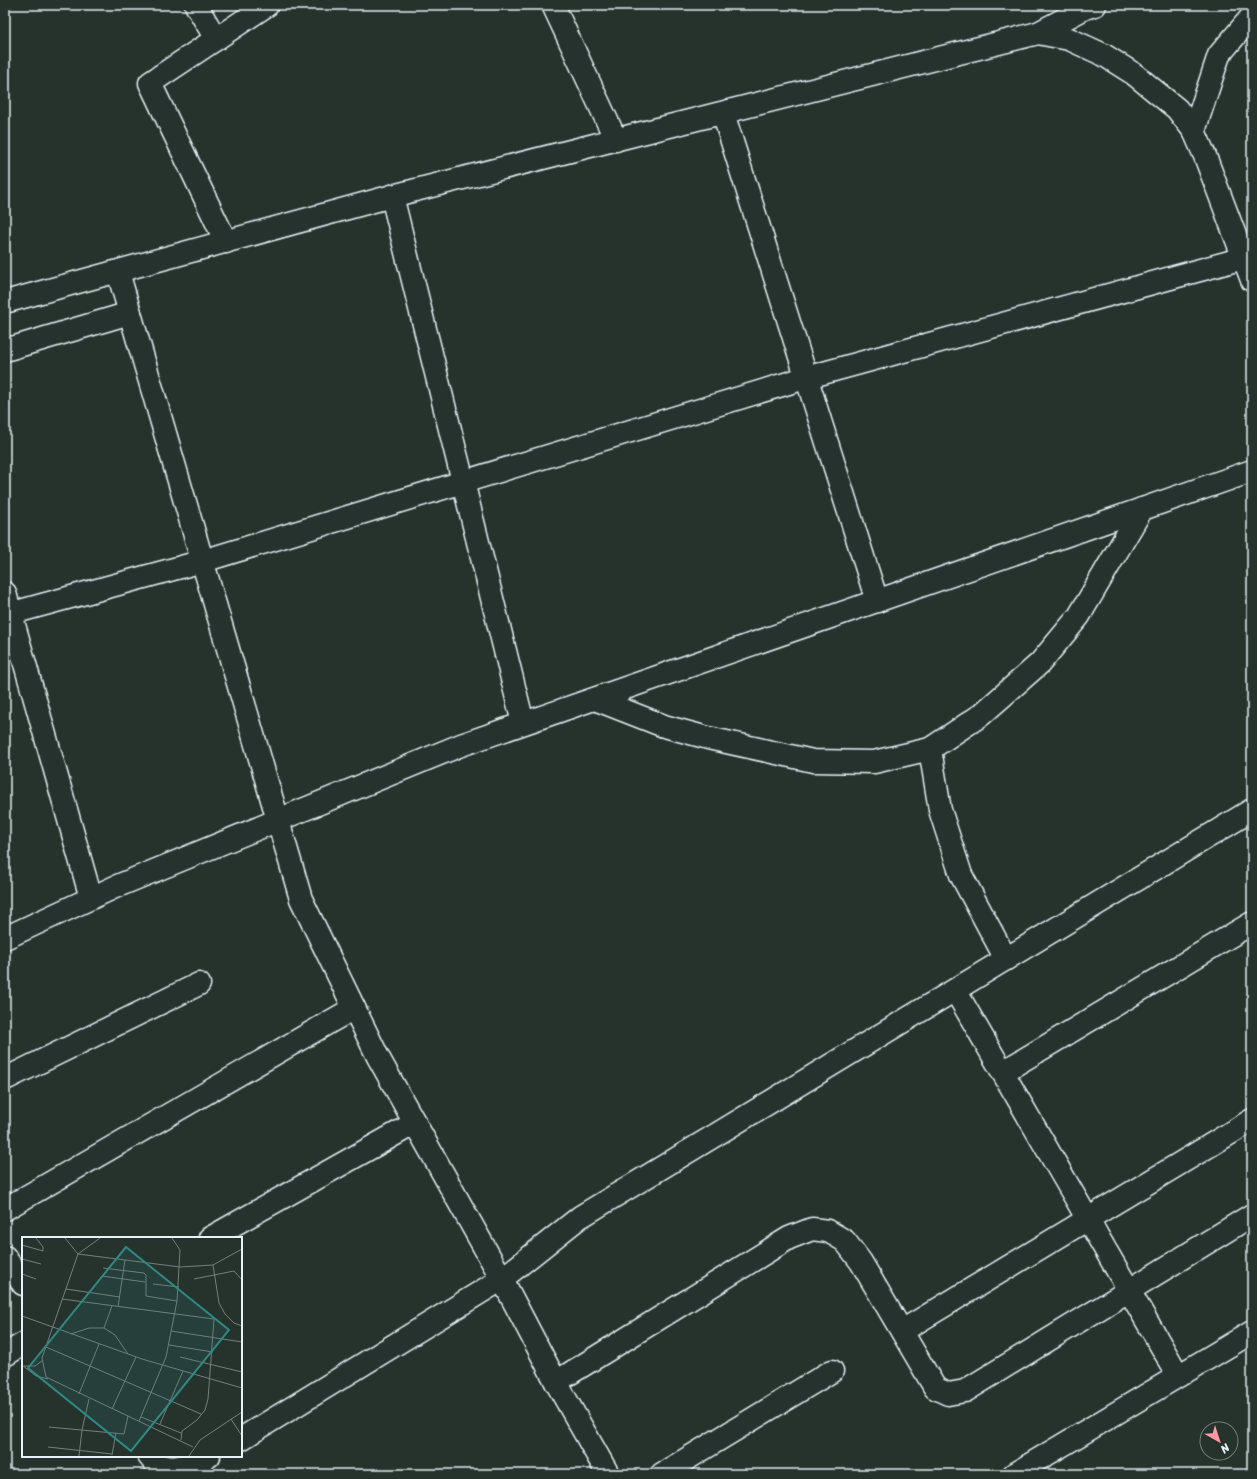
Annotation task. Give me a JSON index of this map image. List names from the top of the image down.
{
  "north": "bottom right"
}
